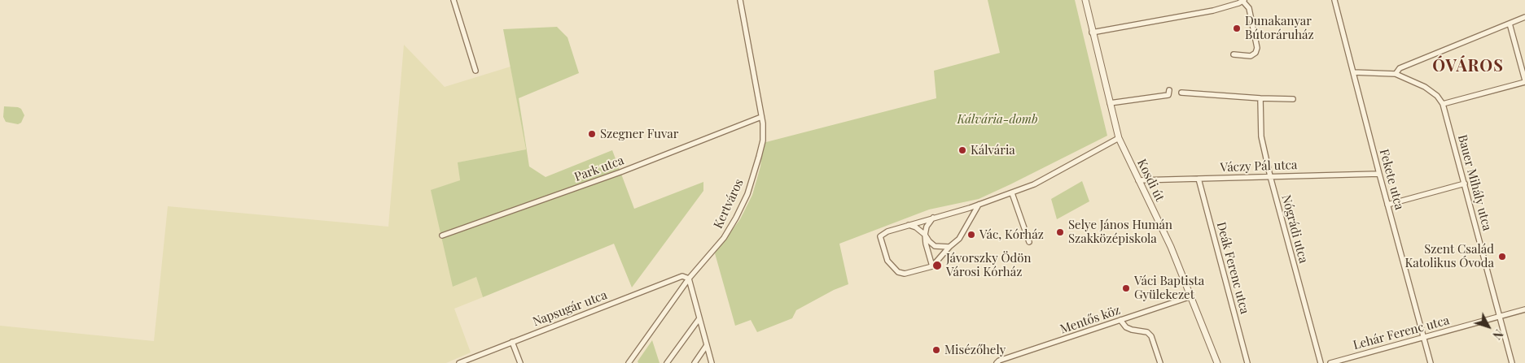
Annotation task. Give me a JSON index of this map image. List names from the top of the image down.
{
  "streets": {
    "street": [
      "Váczy Pál utca",
      "Park utca",
      "Fekete utca",
      "Kosdi út",
      "Bauer Mihály utca",
      "Kertváros",
      "Nógrádi utca",
      "Deák Ferenc utca",
      "Napsugár utca",
      "Mentős köz",
      "Lehár Ferenc utca"
    ]
  },
  "crossings": [
    ["Váczy Pál utca", "Fekete utca"],
    ["Váczy Pál utca", "Kosdi út"],
    ["Váczy Pál utca", "Nógrádi utca"],
    ["Váczy Pál utca", "Deák Ferenc utca"],
    ["Park utca", "Kertváros"],
    ["Fekete utca", "Bauer Mihály utca"],
    ["Fekete utca", "Lehár Ferenc utca"],
    ["Kosdi út", "Mentős köz"],
    ["Bauer Mihály utca", "Lehár Ferenc utca"],
    ["Kertváros", "Napsugár utca"]
  ],
  "districts": ["ÓVÁROS"],
  "parks": ["Kálvária-domb"],
  "places": [
    "Dunakanyar Bútoráruház",
    "Szegner Fuvar",
    "Kálvária",
    "Selye János Humán Szakközépiskola",
    "Vác, Kórház",
    "Szent Család Katolikus Óvoda",
    "Jávorszky Ödön Városi Kórház",
    "Váci Baptista Gyülekezet",
    "Misézőhely"
  ],
  "north": "bottom right"
}
